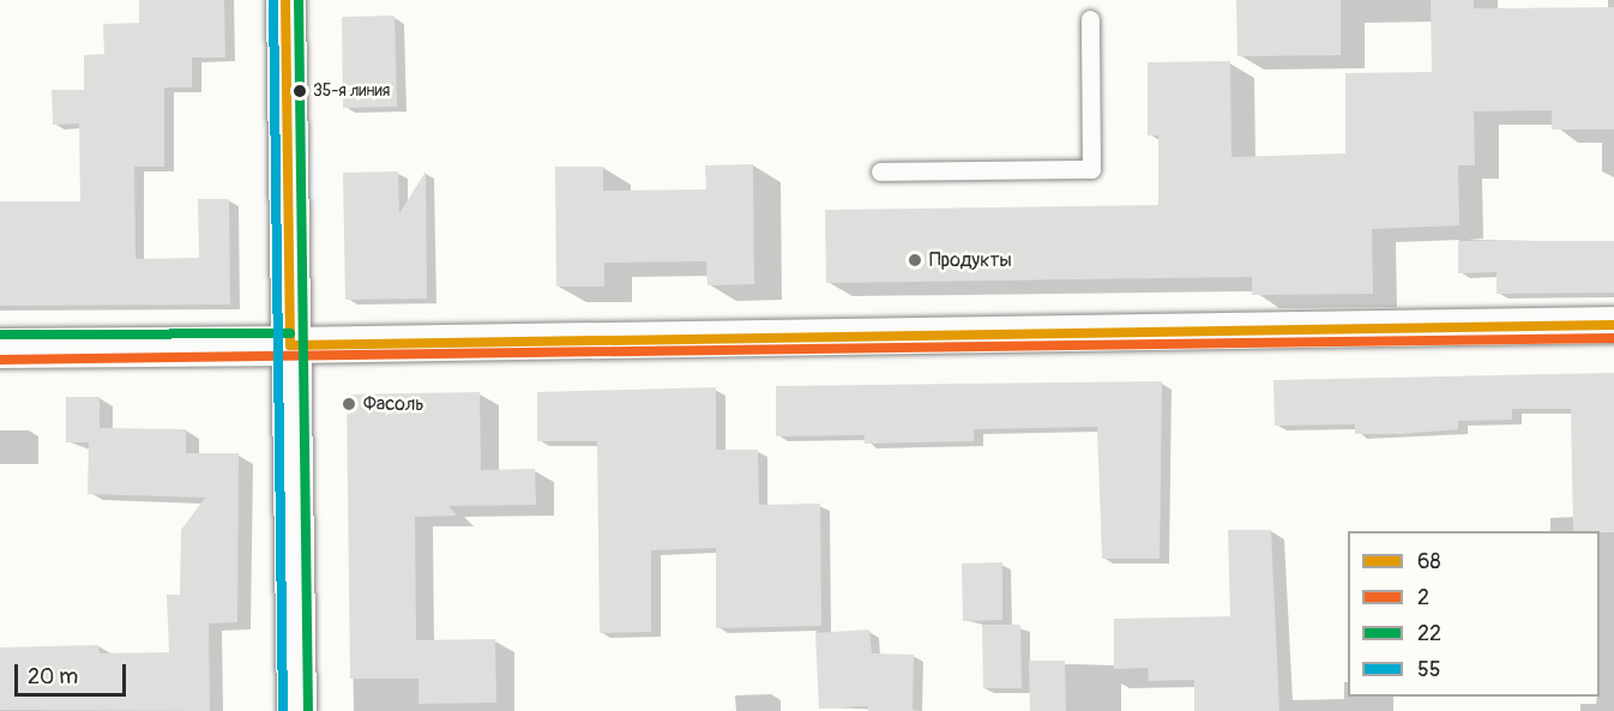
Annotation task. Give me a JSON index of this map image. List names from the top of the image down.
{
  "places": ["35-я линия", "Продукты", "Фасоль"],
  "lines": [
    "transit line 68",
    "transit line 22",
    "transit line 55",
    "transit line 2"
  ],
  "legend": [
    "68",
    "2",
    "22",
    "55"
  ],
  "scale_bar": "20 m"
}
